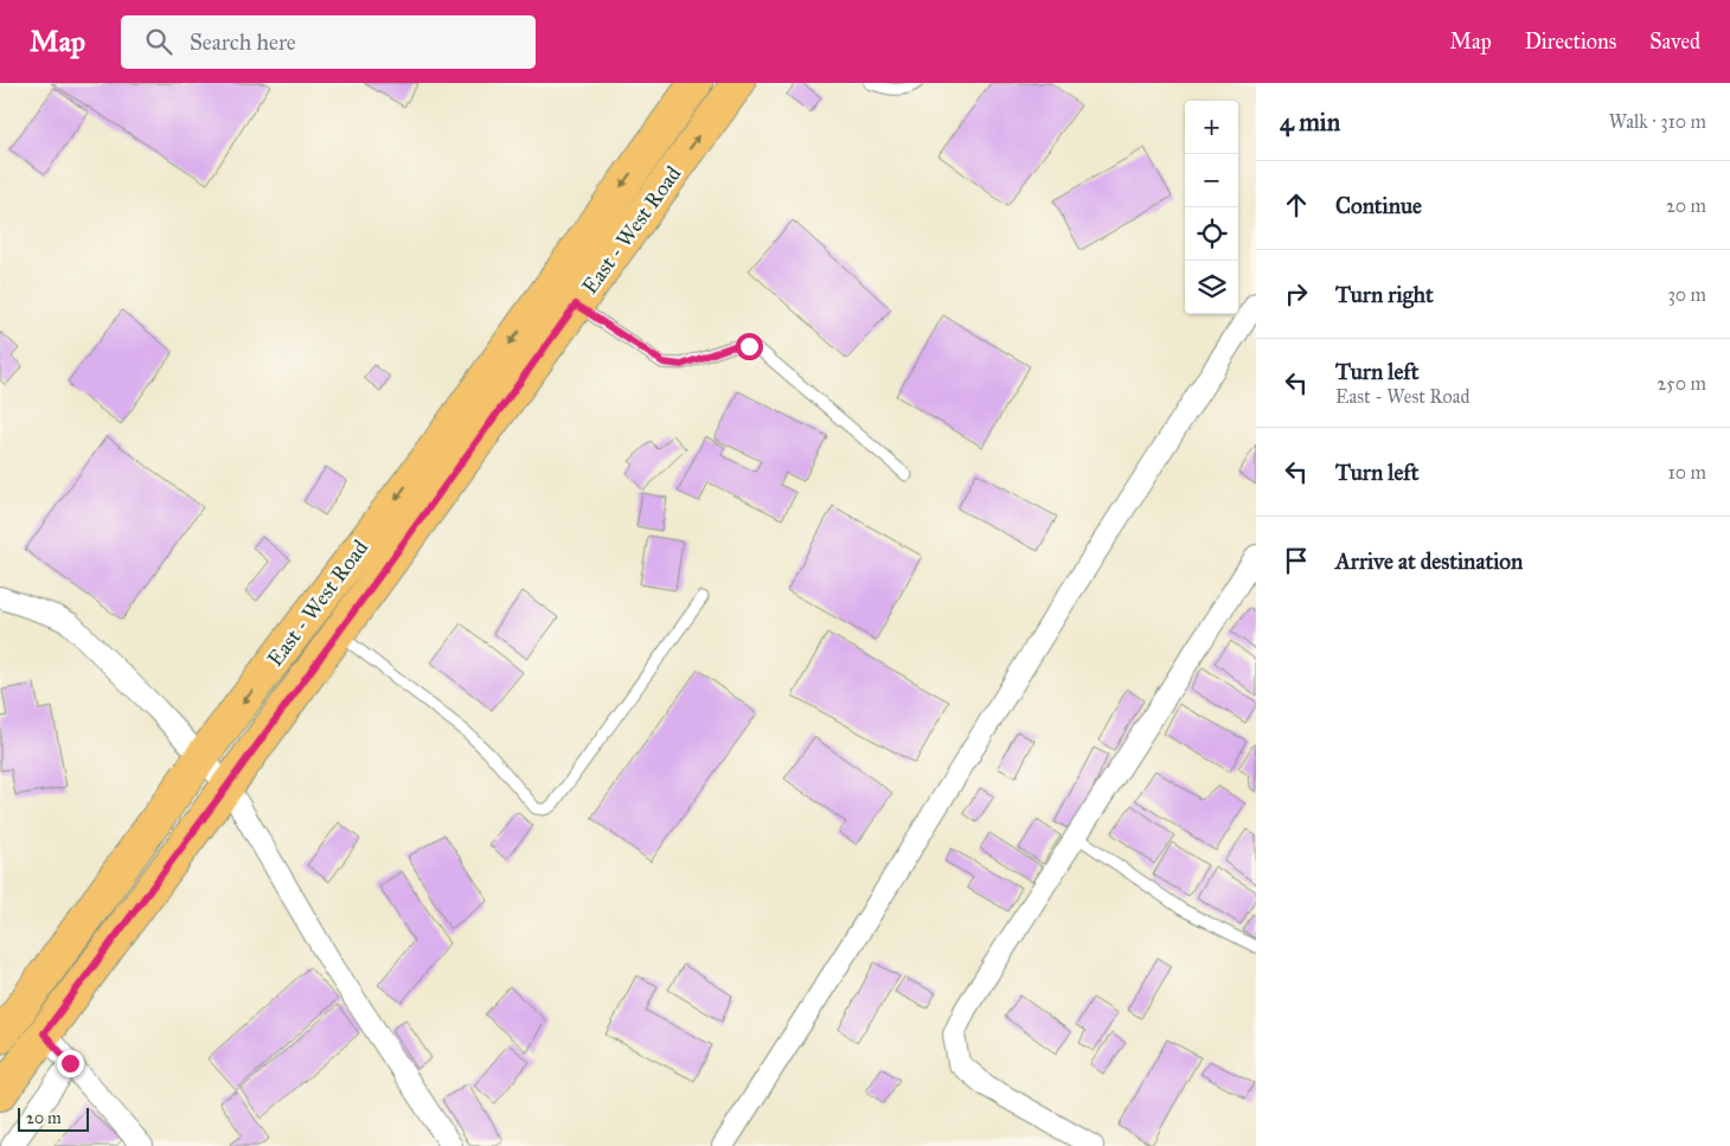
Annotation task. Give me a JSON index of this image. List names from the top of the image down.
{
  "streets": {
    "main road": ["East - West Road"]
  },
  "scale_bar": "20 m",
  "page": {
    "header": "Map",
    "search": "Search here",
    "nav": ["Map", "Directions", "Saved"],
    "heading": ["4 min", "Walk · 310 m"],
    "map_buttons": ["+", "−"],
    "list": [
      ["Continue", "20 m"],
      ["Turn right", "30 m"],
      ["Turn left", "East - West Road", "250 m"],
      ["Turn left", "10 m"],
      "Arrive at destination"
    ],
    "scale": "20 m"
  }
}
